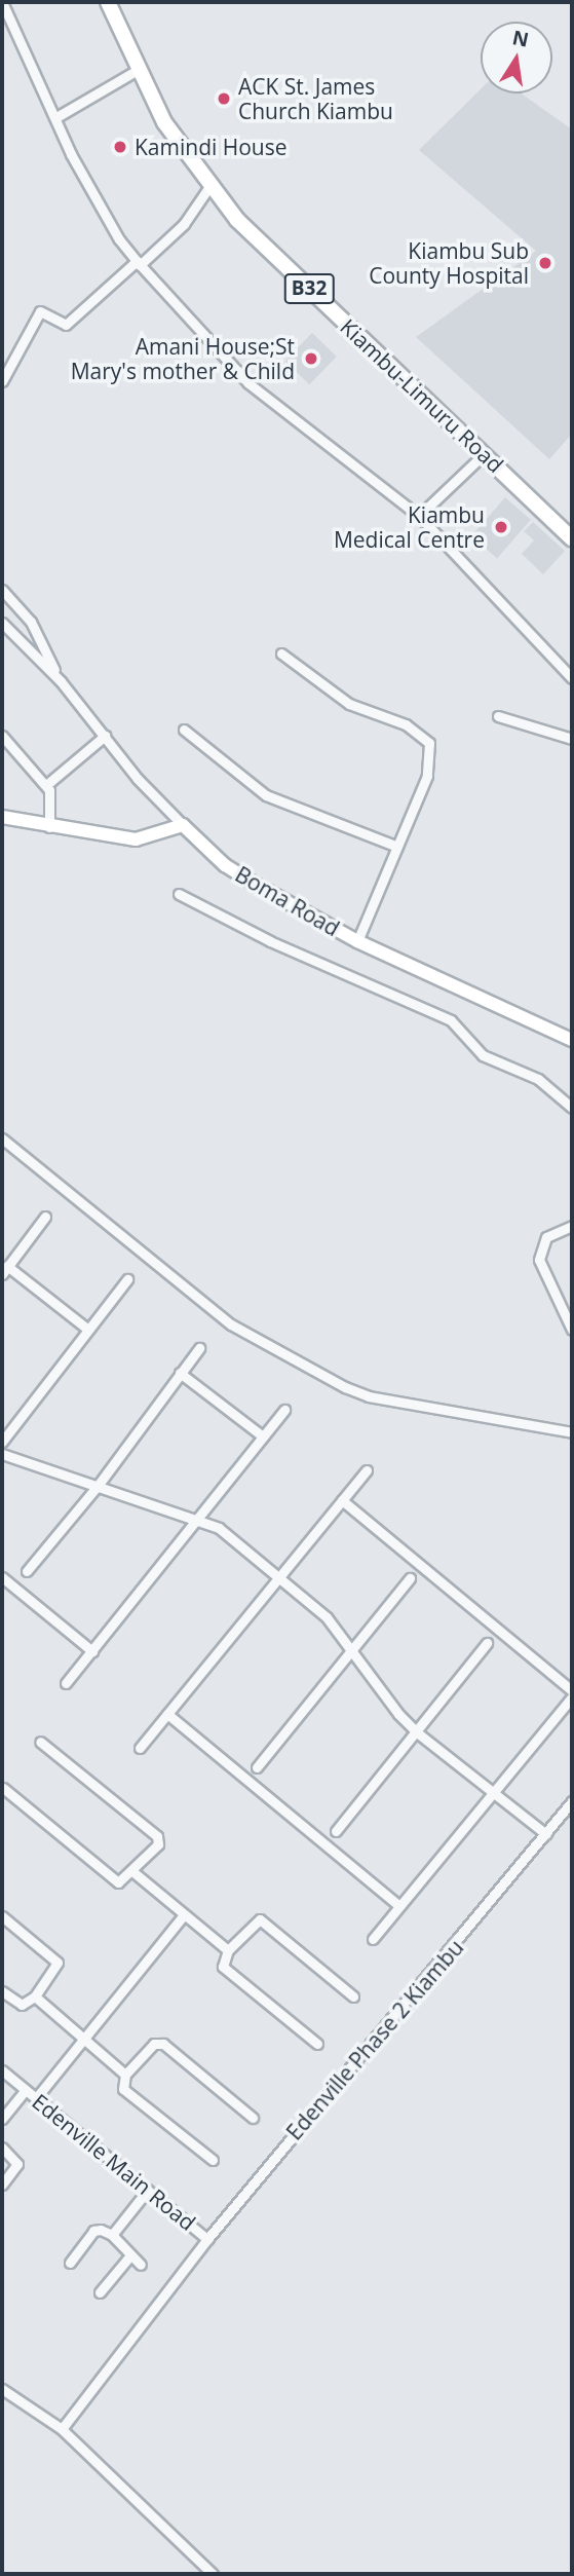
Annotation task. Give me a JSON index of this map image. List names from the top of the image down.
{
  "streets": {
    "highway": ["B32", "Kiambu-Limuru Road"],
    "main road": ["Boma Road"],
    "street": ["Edenville Phase 2 Kiambu", "Edenville Main Road"]
  },
  "crossings": [
    ["Edenville Phase 2 Kiambu", "Edenville Main Road"]
  ],
  "places": [
    "ACK St. James Church Kiambu",
    "Kamindi House",
    "Kiambu Sub County Hospital",
    "Amani House;St Mary's mother & Child",
    "Kiambu Medical Centre"
  ],
  "north": "top"
}
